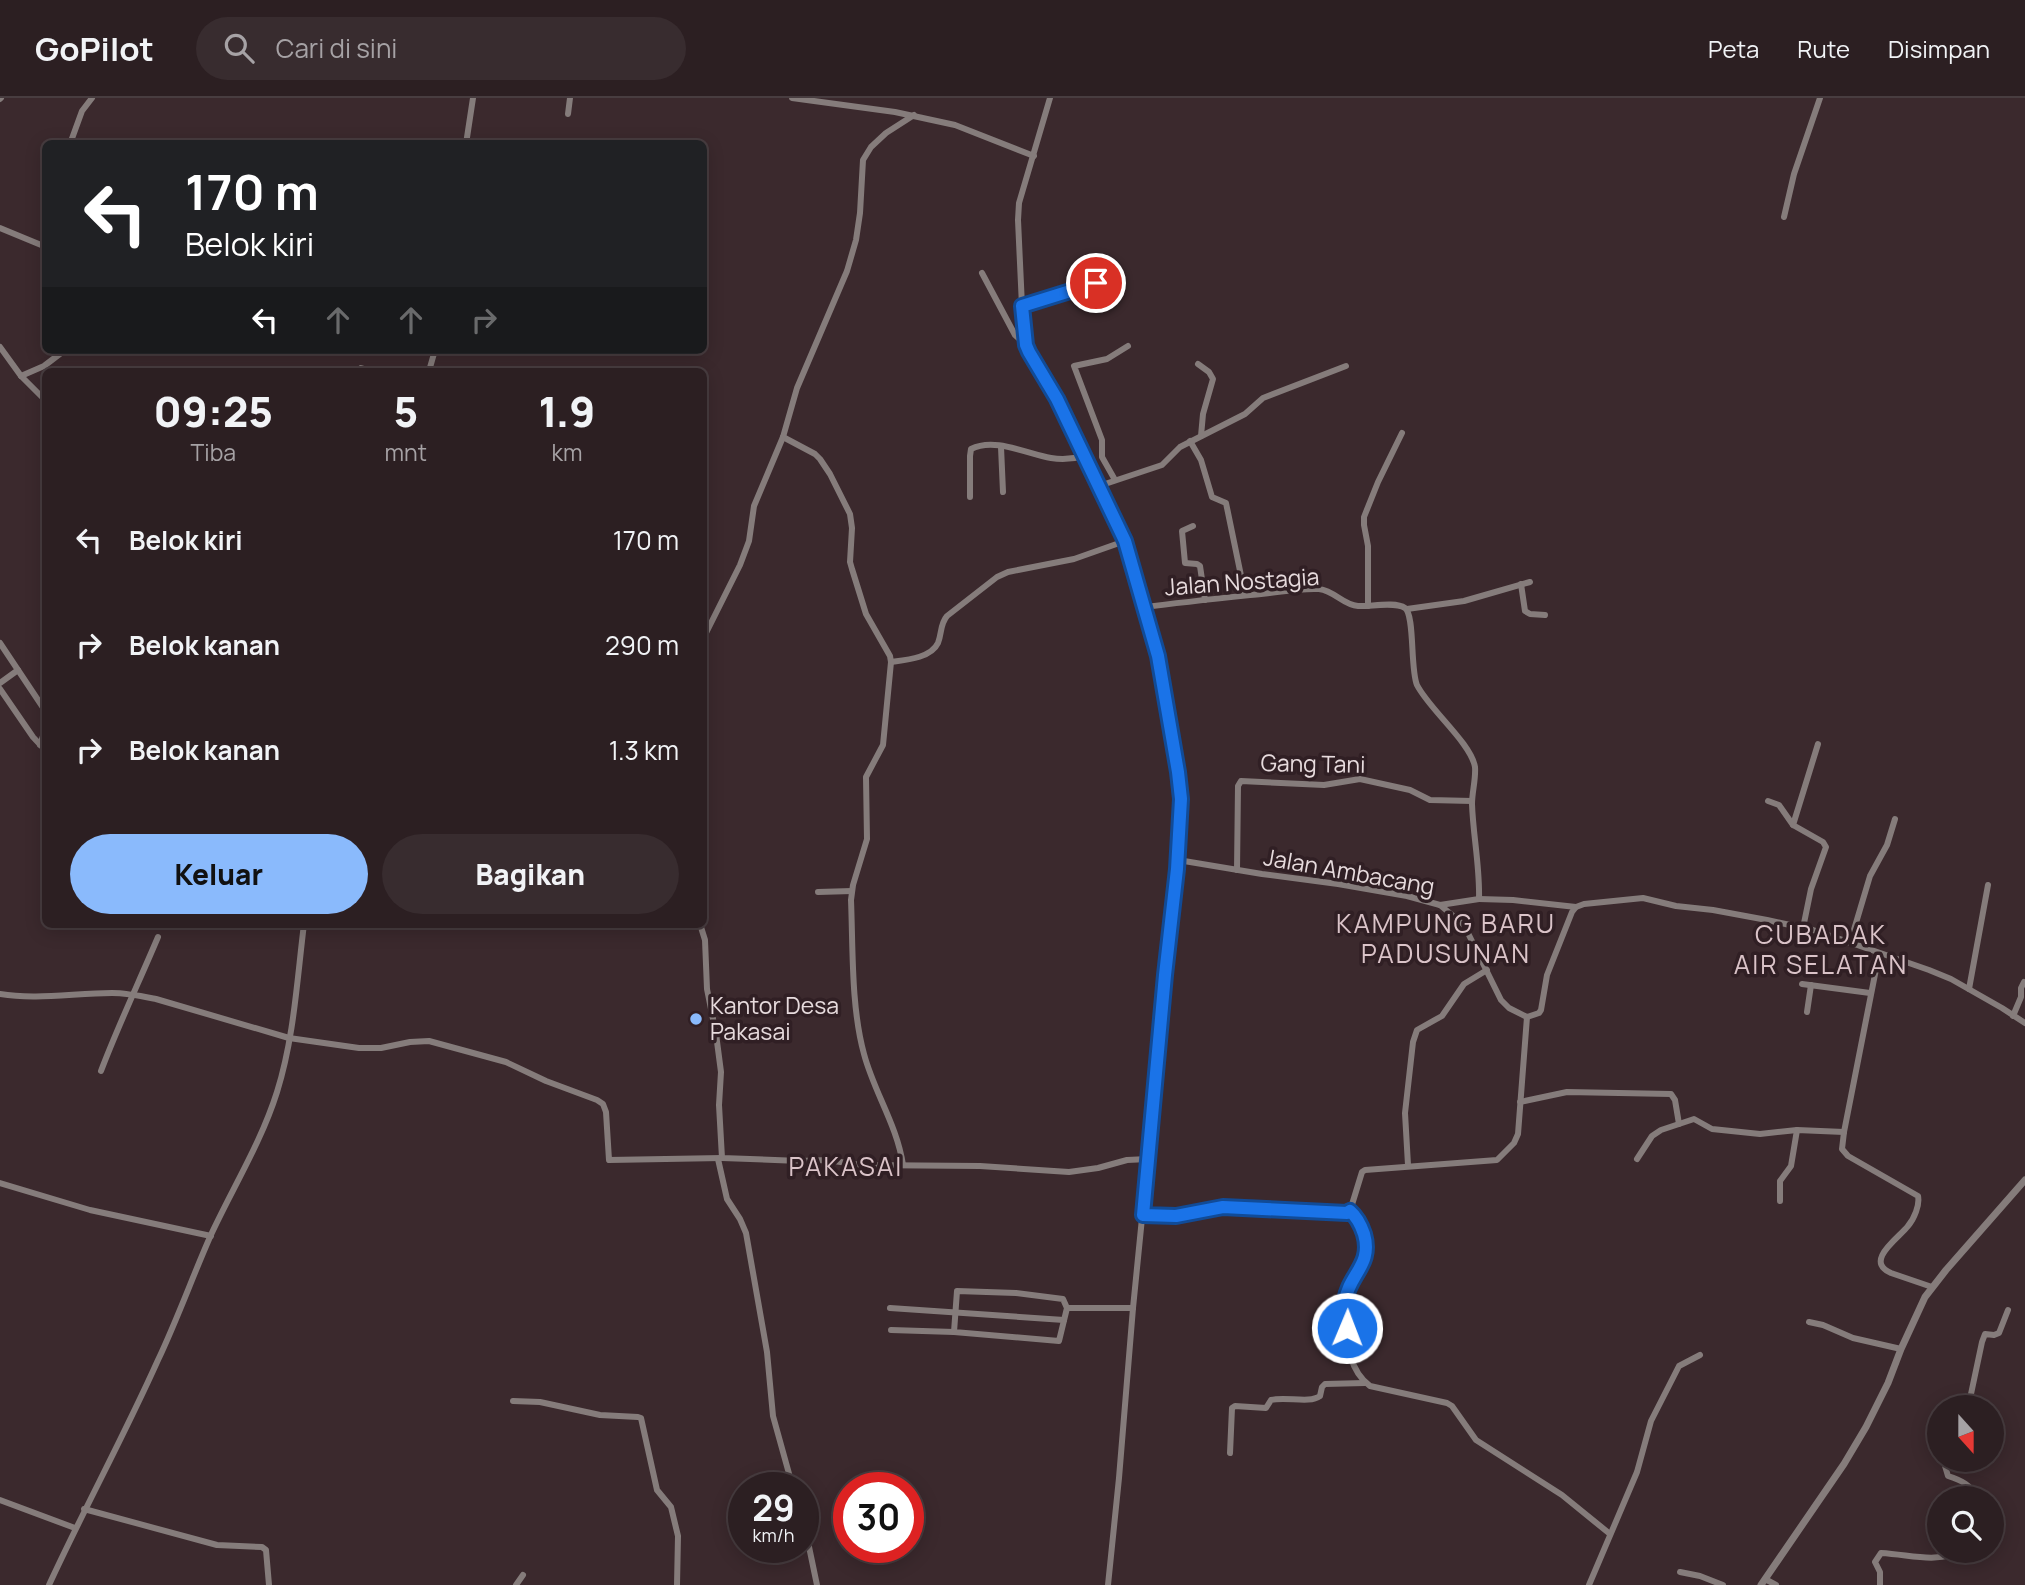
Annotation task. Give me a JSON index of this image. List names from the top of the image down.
{
  "streets": {
    "street": ["Jalan Nostagia", "Gang Tani", "Jalan Ambacang"]
  },
  "crossings": [
    ["Gang Tani", "Jalan Ambacang"]
  ],
  "districts": ["KAMPUNG BARU PADUSUNAN", "CUBADAK AIR SELATAN", "PAKASAI"],
  "places": ["Kantor Desa Pakasai"],
  "north": "bottom",
  "page": {
    "header": "GoPilot",
    "search": "Cari di sini",
    "nav": ["Peta", "Rute", "Disimpan"],
    "turn": ["170 m", "Belok kiri"],
    "eta": [
      "09:25",
      "Tiba",
      "5",
      "mnt",
      "1.9",
      "km"
    ],
    "list": [
      {
        "name": "Belok kiri",
        "value": "170 m"
      },
      {
        "name": "Belok kanan",
        "value": "290 m"
      },
      {
        "name": "Belok kanan",
        "value": "1.3 km"
      }
    ],
    "buttons": ["Keluar", "Bagikan"],
    "speed": "29 km/h",
    "limit": "30"
  }
}
